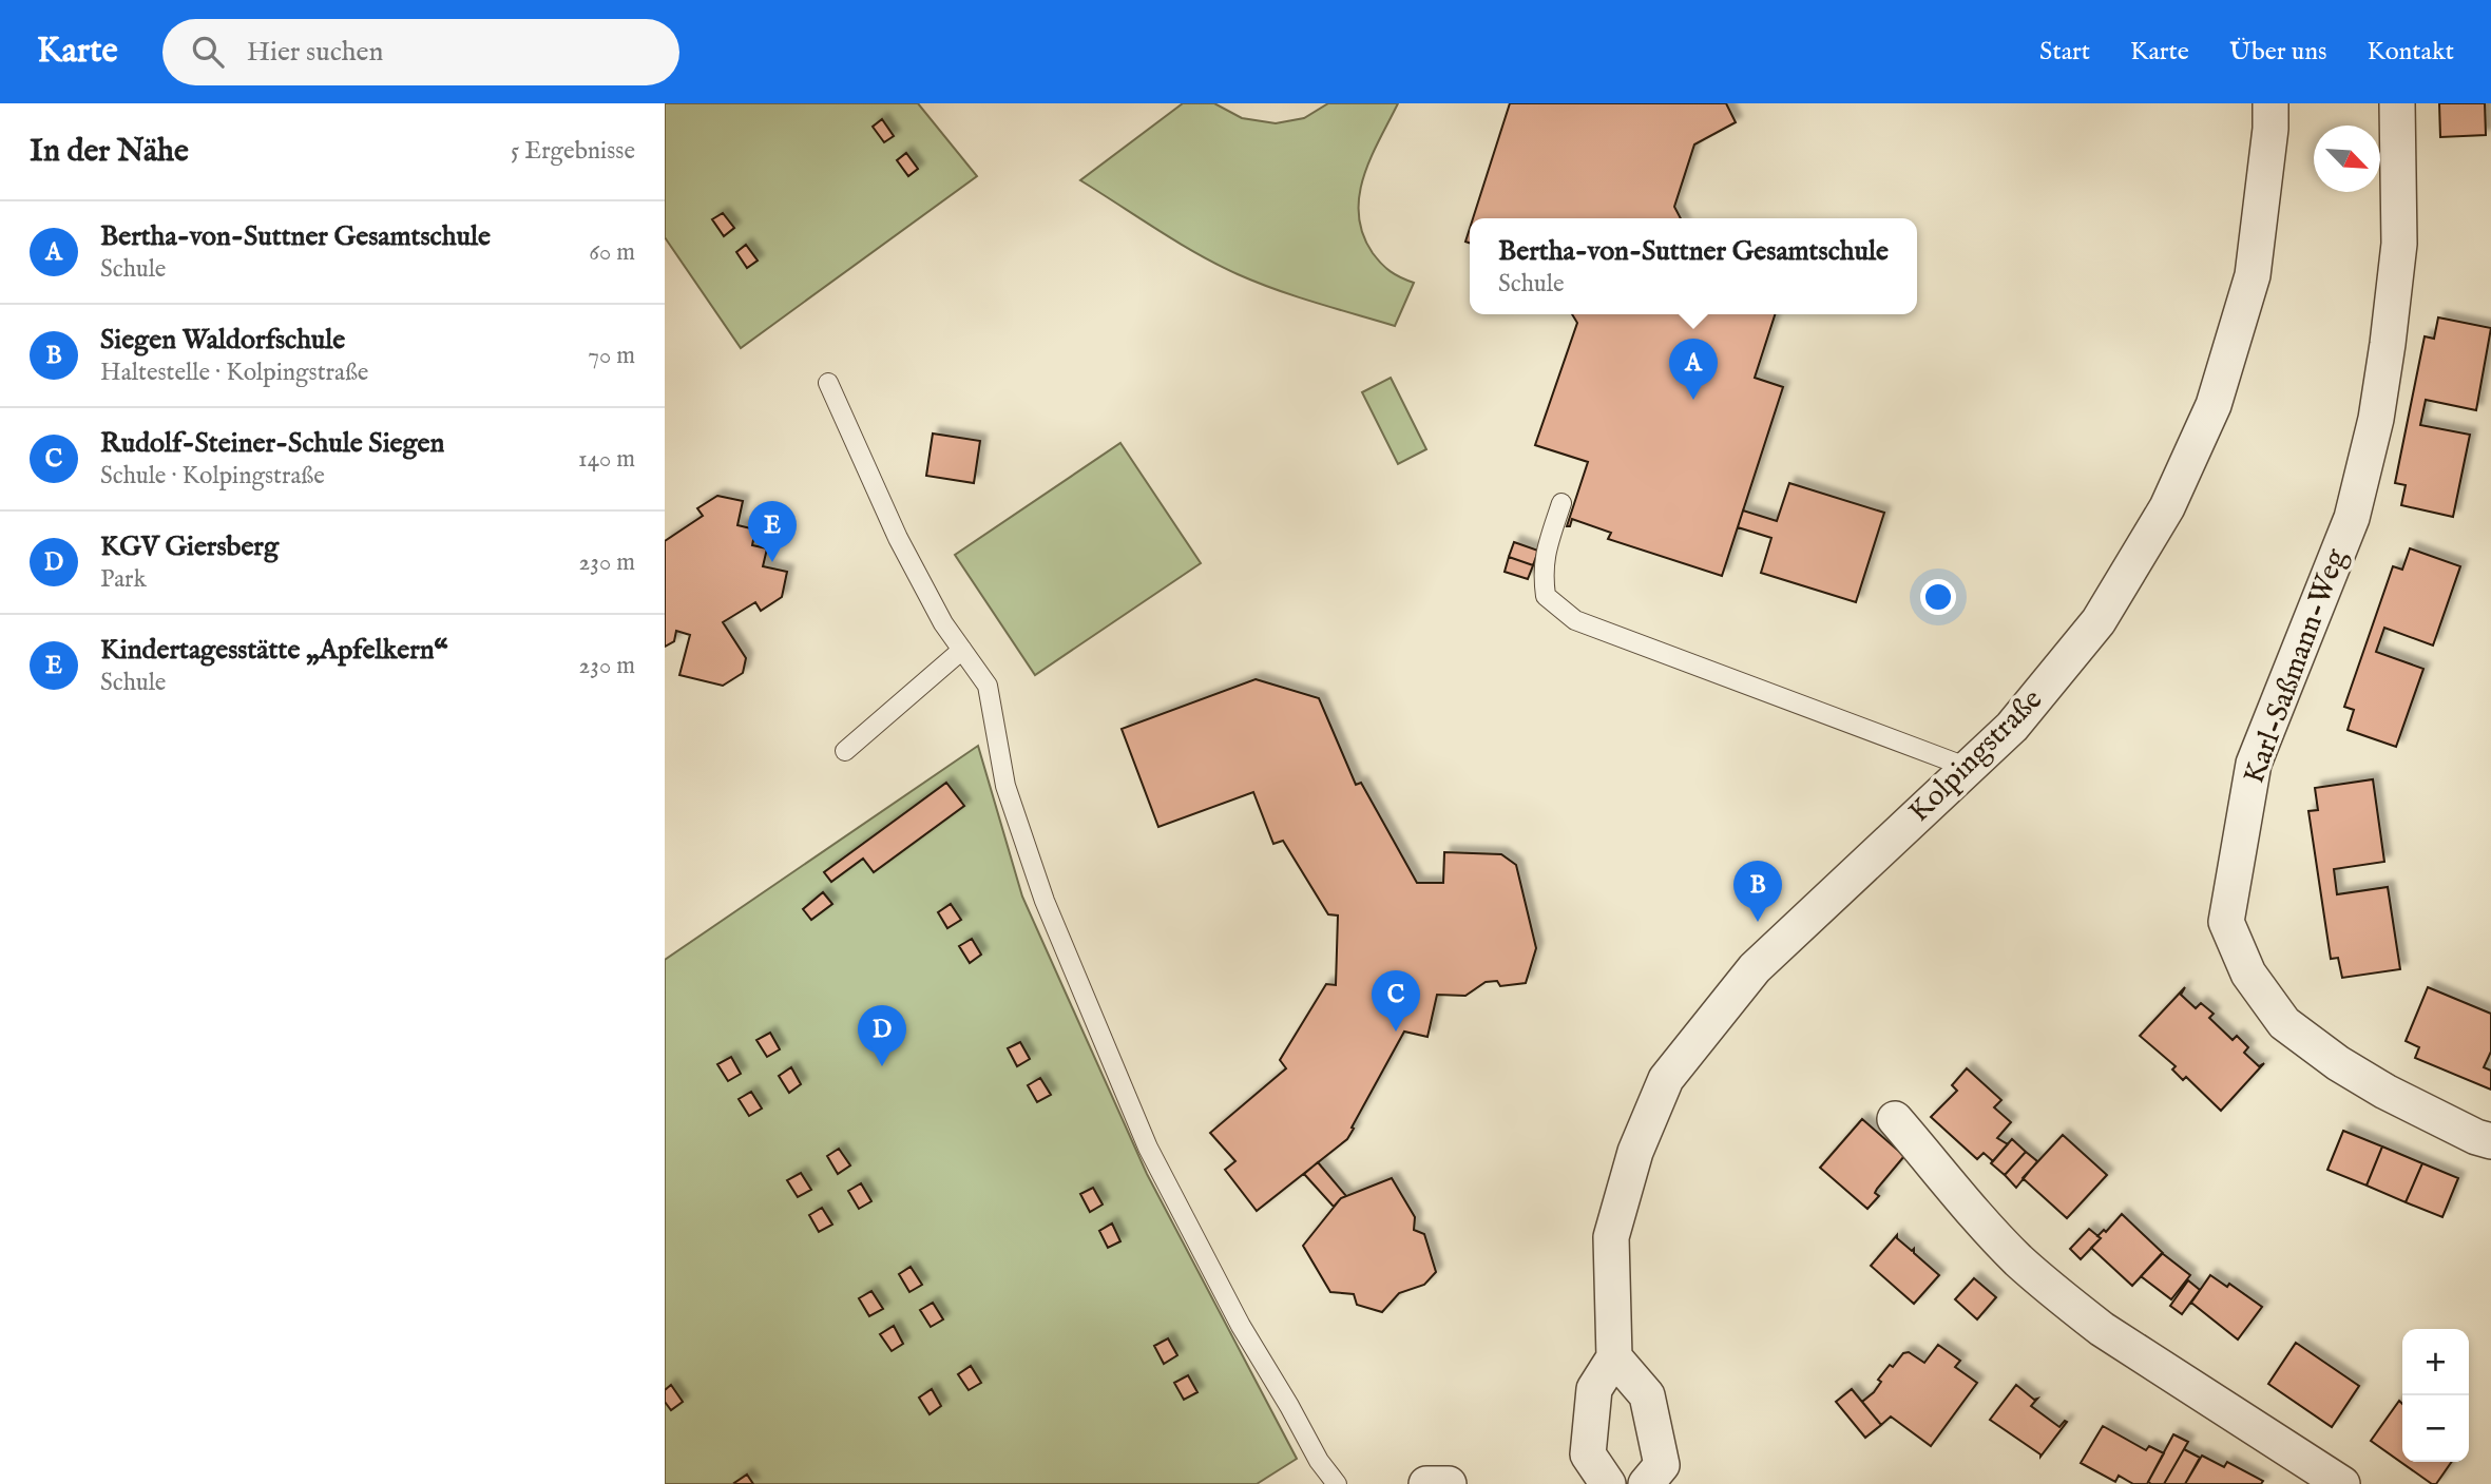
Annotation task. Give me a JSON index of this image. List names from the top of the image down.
{
  "streets": {
    "street": ["Karl-Saßmann-Weg", "Kolpingstraße"]
  },
  "north": "bottom right",
  "page": {
    "header": "Karte",
    "search": "Hier suchen",
    "nav": [
      "Start",
      "Karte",
      "Über uns",
      "Kontakt"
    ],
    "heading": ["In der Nähe", "5 Ergebnisse"],
    "list": [
      {
        "mark": "A",
        "name": "Bertha-von-Suttner Gesamtschule",
        "note": "Schule",
        "value": "60 m"
      },
      {
        "mark": "B",
        "name": "Siegen Waldorfschule",
        "note": "Haltestelle · Kolpingstraße",
        "value": "70 m"
      },
      {
        "mark": "C",
        "name": "Rudolf-Steiner-Schule Siegen",
        "note": "Schule · Kolpingstraße",
        "value": "140 m"
      },
      {
        "mark": "D",
        "name": "KGV Giersberg",
        "note": "Park",
        "value": "230 m"
      },
      {
        "mark": "E",
        "name": "Kindertagesstätte „Apfelkern“",
        "note": "Schule",
        "value": "230 m"
      }
    ],
    "popup": ["Bertha-von-Suttner Gesamtschule", "Schule"],
    "pins": [
      "A",
      "E",
      "B",
      "C",
      "D"
    ],
    "map_buttons": ["+", "−"]
  }
}
